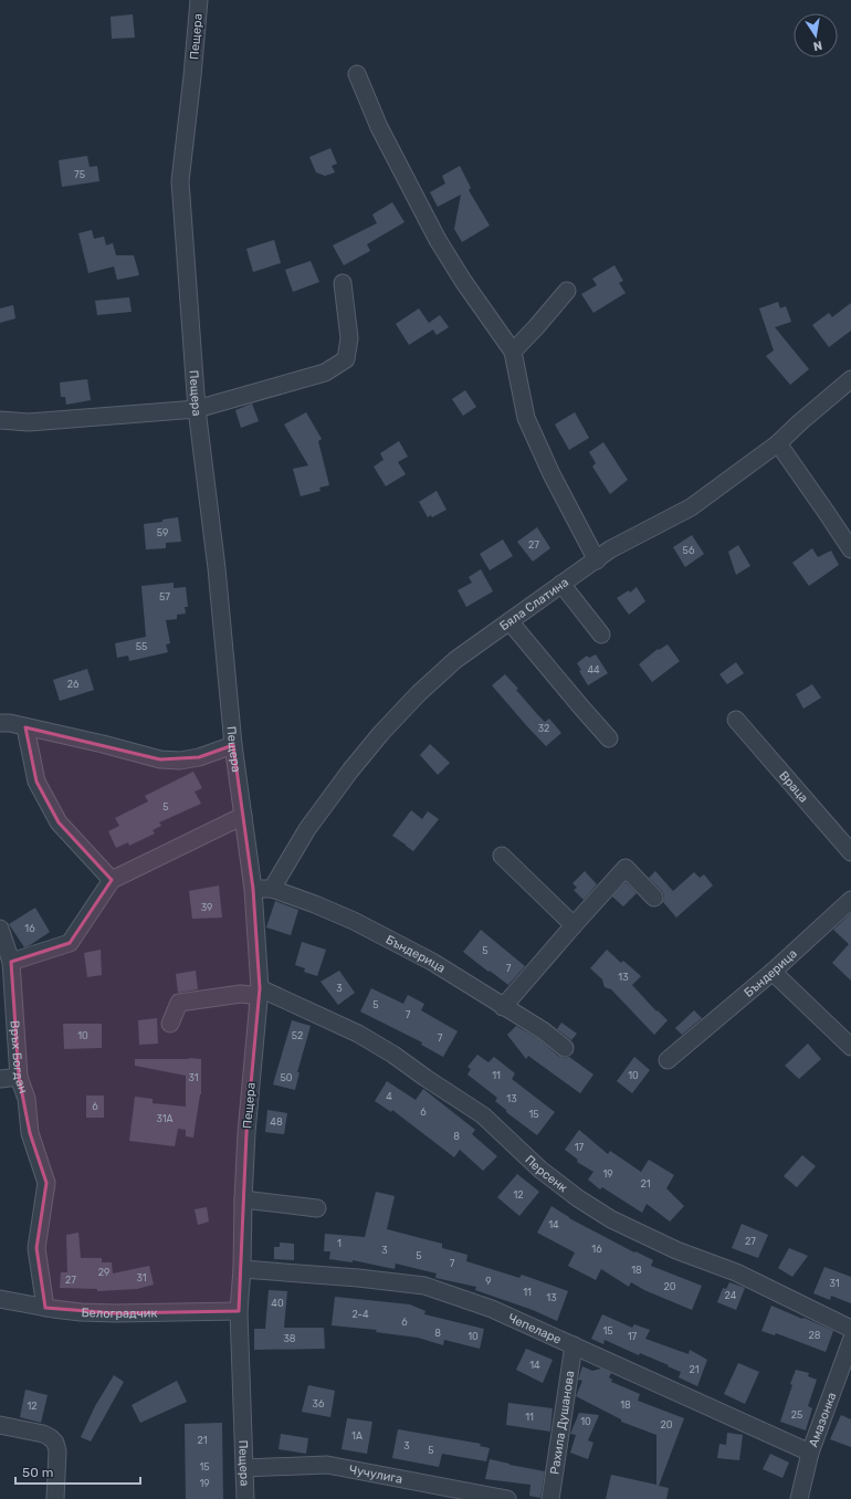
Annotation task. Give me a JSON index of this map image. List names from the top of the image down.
{
  "streets": {
    "street": [
      "Пещера",
      "Бяла Слатина",
      "Враца",
      "Бъндерица",
      "Връх Богдан",
      "Персенк",
      "Белоградчик",
      "Чепеларе",
      "Амазонка",
      "Рахила Душанова",
      "Чучулига"
    ]
  },
  "crossings": [
    ["Пещера", "Бъндерица"],
    ["Пещера", "Персенк"],
    ["Пещера", "Белоградчик"],
    ["Пещера", "Чепеларе"],
    ["Пещера", "Чучулига"],
    ["Бяла Слатина", "Бъндерица"],
    ["Връх Богдан", "Белоградчик"],
    ["Чепеларе", "Амазонка"],
    ["Чепеларе", "Рахила Душанова"]
  ],
  "house_numbers": [
    "75",
    "59",
    "27",
    "56",
    "57",
    "55",
    "44",
    "26",
    "32",
    "5",
    "39",
    "16",
    "5",
    "7",
    "13",
    "3",
    "5",
    "7",
    "10",
    "52",
    "7",
    "11",
    "10",
    "31",
    "50",
    "4",
    "13",
    "6",
    "6",
    "15",
    "31А",
    "48",
    "8",
    "17",
    "19",
    "21",
    "12",
    "14",
    "27",
    "1",
    "16",
    "3",
    "5",
    "7",
    "18",
    "29",
    "31",
    "27",
    "9",
    "31",
    "20",
    "11",
    "24",
    "13",
    "40",
    "2-4",
    "6",
    "15",
    "8",
    "28",
    "10",
    "17",
    "38",
    "14",
    "21",
    "36",
    "18",
    "12",
    "25",
    "11",
    "10",
    "20",
    "1А",
    "21",
    "3",
    "5",
    "15",
    "19"
  ],
  "scale_bar": "50 m",
  "north": "bottom"
}
